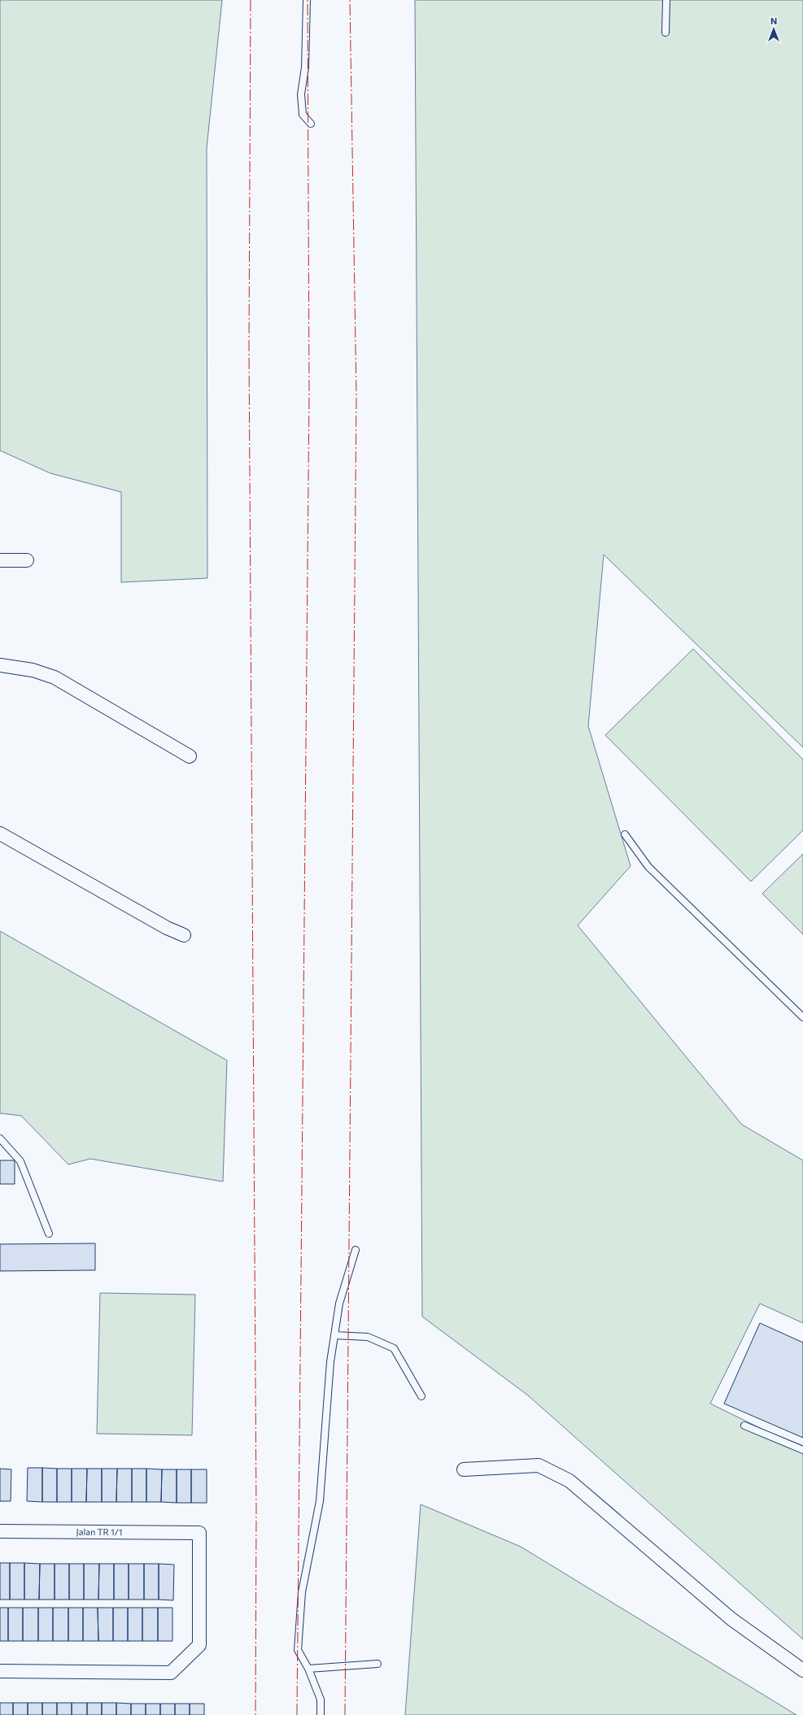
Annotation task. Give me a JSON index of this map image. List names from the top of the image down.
{
  "streets": {
    "street": ["Jalan TR 1/1"]
  },
  "north": "top"
}
